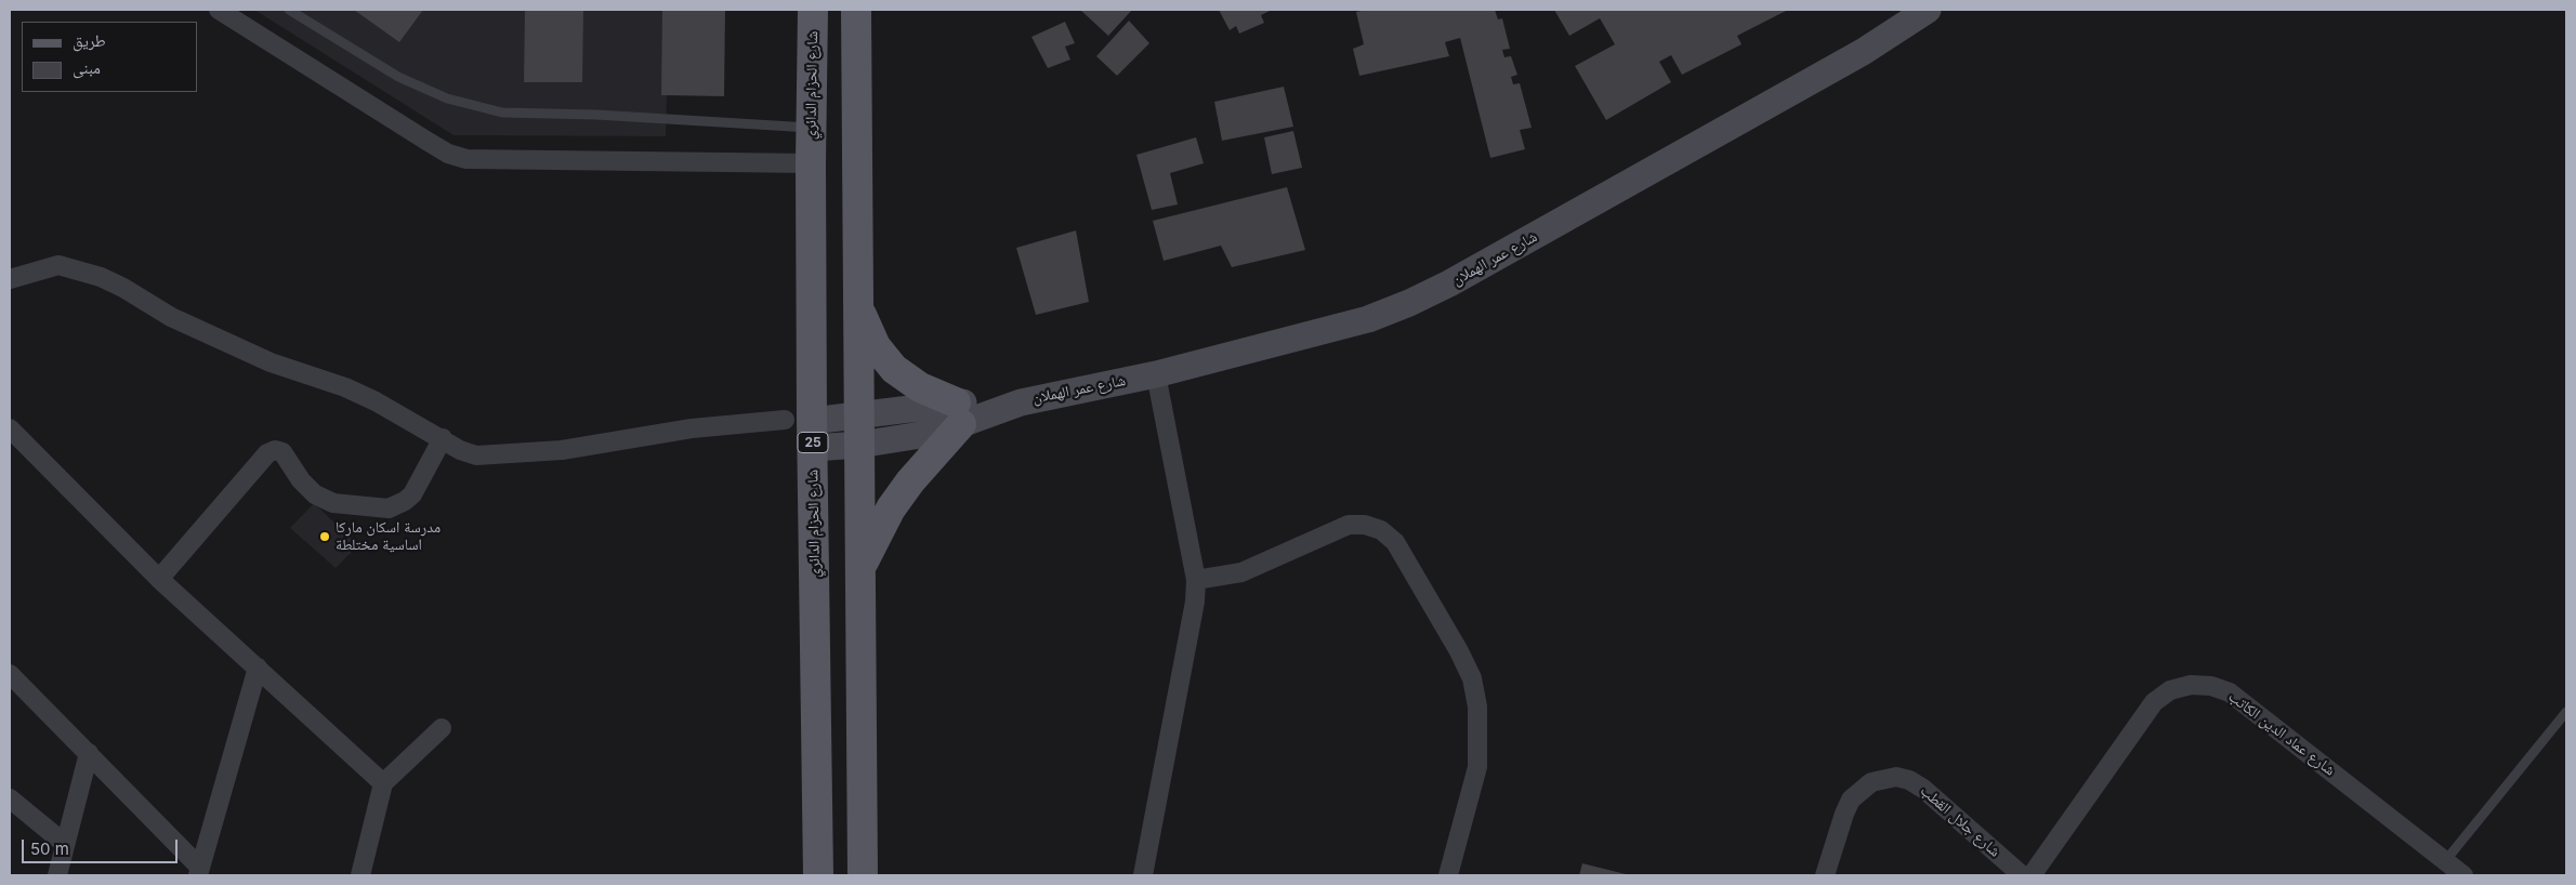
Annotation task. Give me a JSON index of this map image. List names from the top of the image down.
{
  "streets": {
    "main road": ["شارع الحزام الدائري", "25"],
    "street": ["شارع عمر الهملان", "شارع عماد الدين الكاتب", "شارع جلال القطب"]
  },
  "crossings": [
    ["شارع الحزام الدائري", "شارع عمر الهملان"]
  ],
  "places": ["مدرسة اسكان ماركا اساسية مختلطة"],
  "legend": ["طريق", "مبنى"],
  "scale_bar": "50 m"
}
